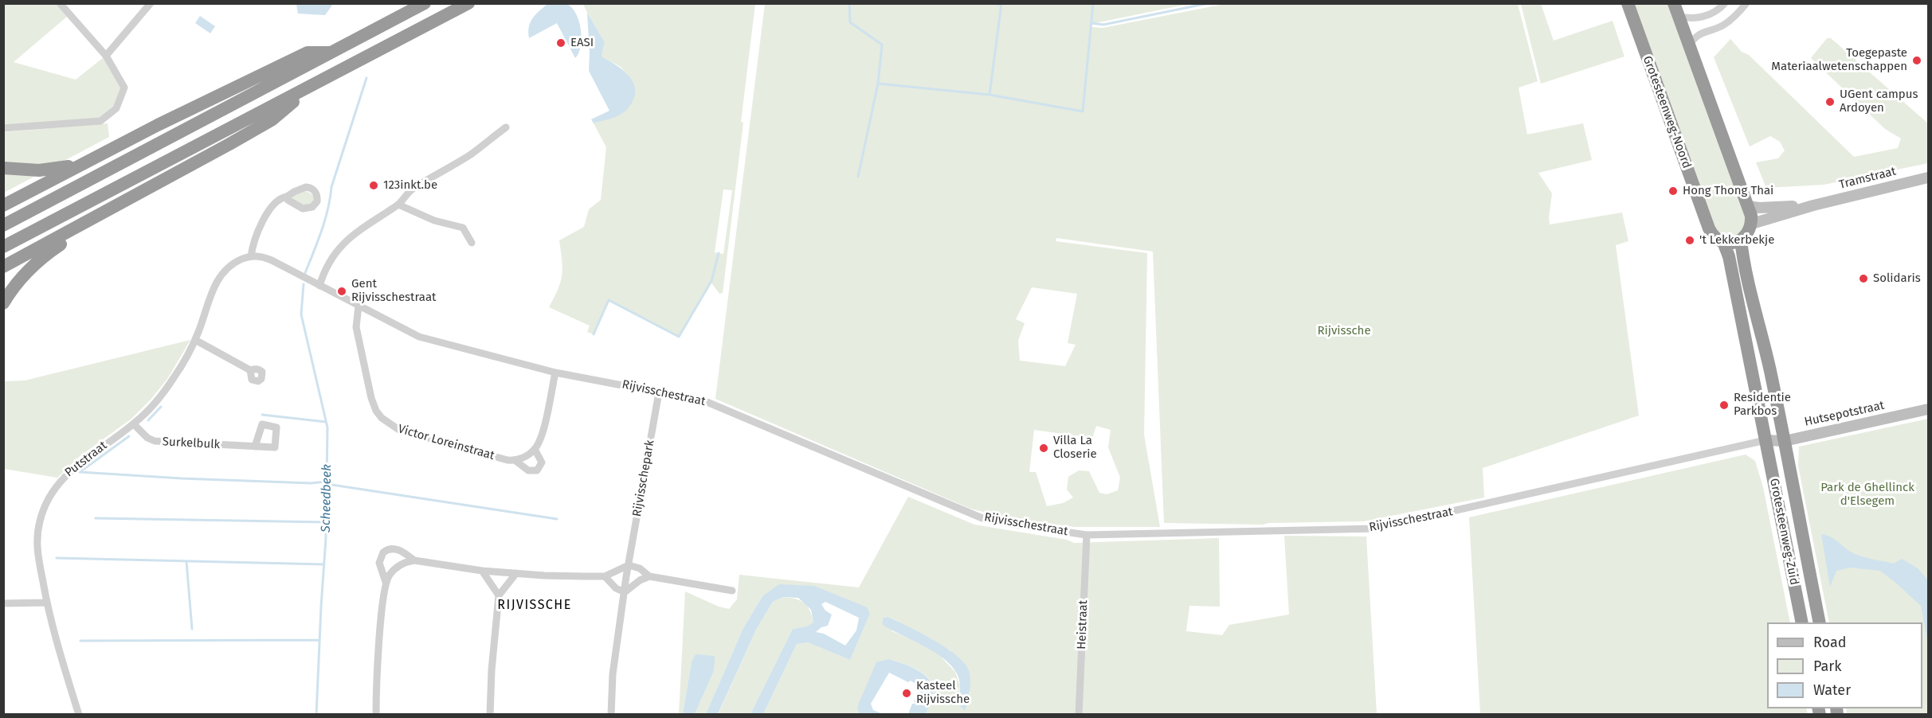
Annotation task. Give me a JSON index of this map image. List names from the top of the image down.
{
  "streets": {
    "highway": ["Grotesteenweg-Noord", "Grotesteenweg-Zuid"],
    "main road": ["Tramstraat", "Hutsepotstraat"],
    "street": [
      "Rijvisschestraat",
      "Victor Loreinstraat",
      "Surkelbulk",
      "Putstraat",
      "Rijvisschepark",
      "Heistraat"
    ]
  },
  "crossings": [
    ["Grotesteenweg-Noord", "Rijvisschestraat"],
    ["Grotesteenweg-Noord", "Hutsepotstraat"],
    ["Grotesteenweg-Noord", "Grotesteenweg-Zuid"],
    ["Rijvisschestraat", "Hutsepotstraat"],
    ["Rijvisschestraat", "Victor Loreinstraat"],
    ["Rijvisschestraat", "Rijvisschepark"],
    ["Rijvisschestraat", "Grotesteenweg-Zuid"],
    ["Rijvisschestraat", "Heistraat"],
    ["Hutsepotstraat", "Grotesteenweg-Zuid"],
    ["Surkelbulk", "Putstraat"]
  ],
  "districts": ["RIJVISSCHE"],
  "water": ["Scheedbeek"],
  "parks": ["Rijvissche", "Park de Ghellinck d'Elsegem"],
  "places": [
    "EASI",
    "Toegepaste Materiaalwetenschappen",
    "UGent campus Ardoyen",
    "123inkt.be",
    "Hong Thong Thai",
    "'t Lekkerbekje",
    "Solidaris",
    "Gent Rijvisschestraat",
    "Residentie Parkbos",
    "Villa La Closerie",
    "Kasteel Rijvissche"
  ],
  "legend": ["Road", "Park", "Water"]
}
